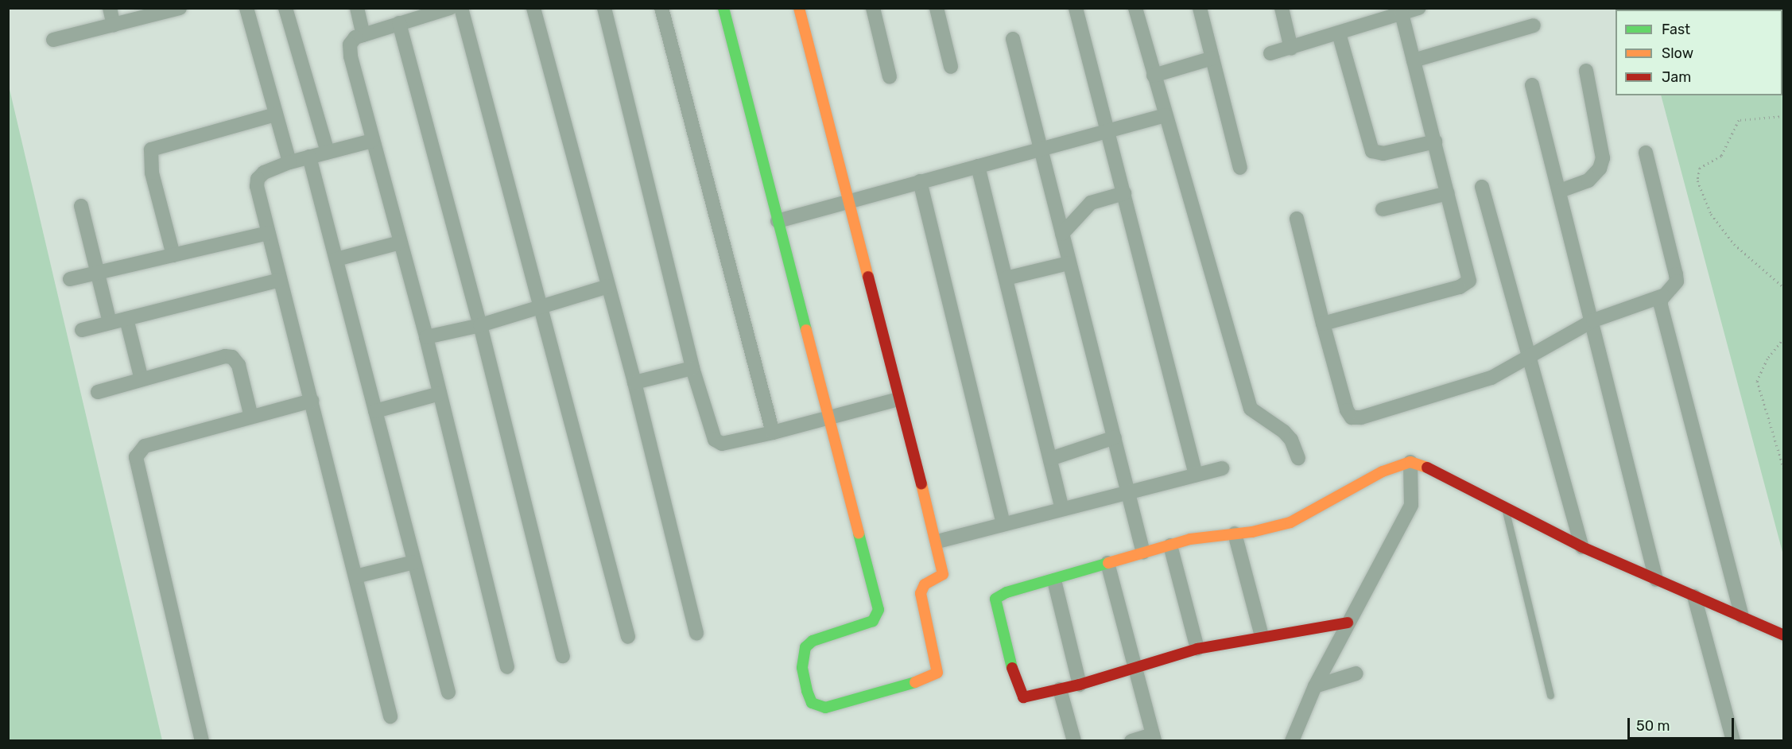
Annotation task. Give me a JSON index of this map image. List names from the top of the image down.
{
  "legend": ["Fast", "Slow", "Jam"],
  "scale_bar": "50 m"
}
